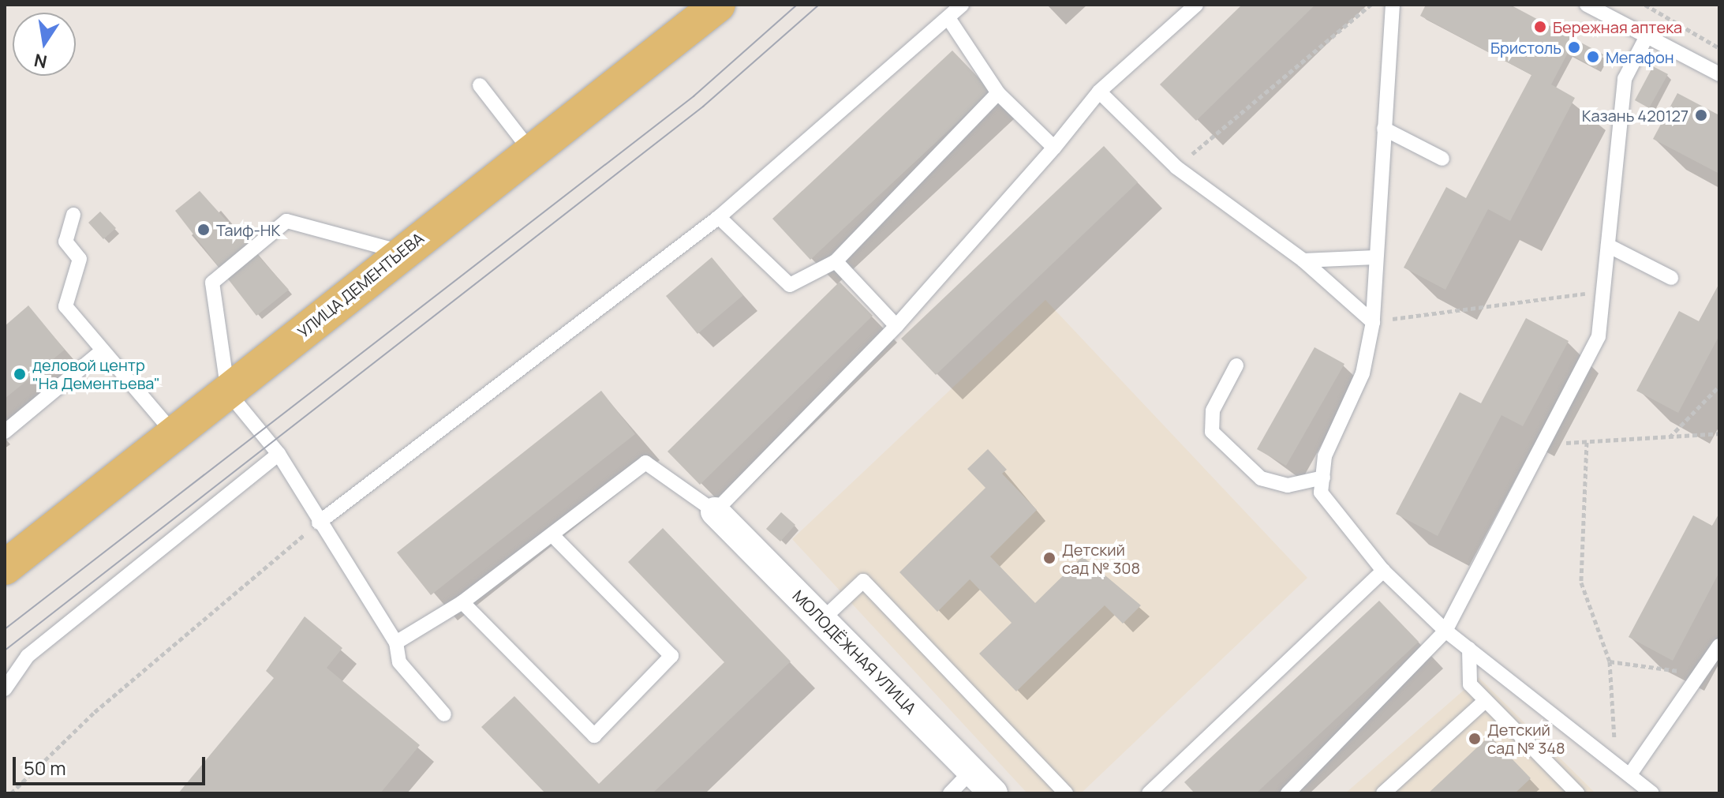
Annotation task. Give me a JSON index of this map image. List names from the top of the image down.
{
  "streets": {
    "main road": ["УЛИЦА ДЕМЕНТЬЕВА"],
    "street": ["МОЛОДЁЖНАЯ УЛИЦА"]
  },
  "places": [
    "Бережная аптека",
    "Бристоль",
    "Мегафон",
    "Казань 420127",
    "Таиф-НК",
    "деловой центр \"На Дементьева\"",
    "Детский сад № 308",
    "Детский сад № 348"
  ],
  "scale_bar": "50 m",
  "north": "bottom"
}
